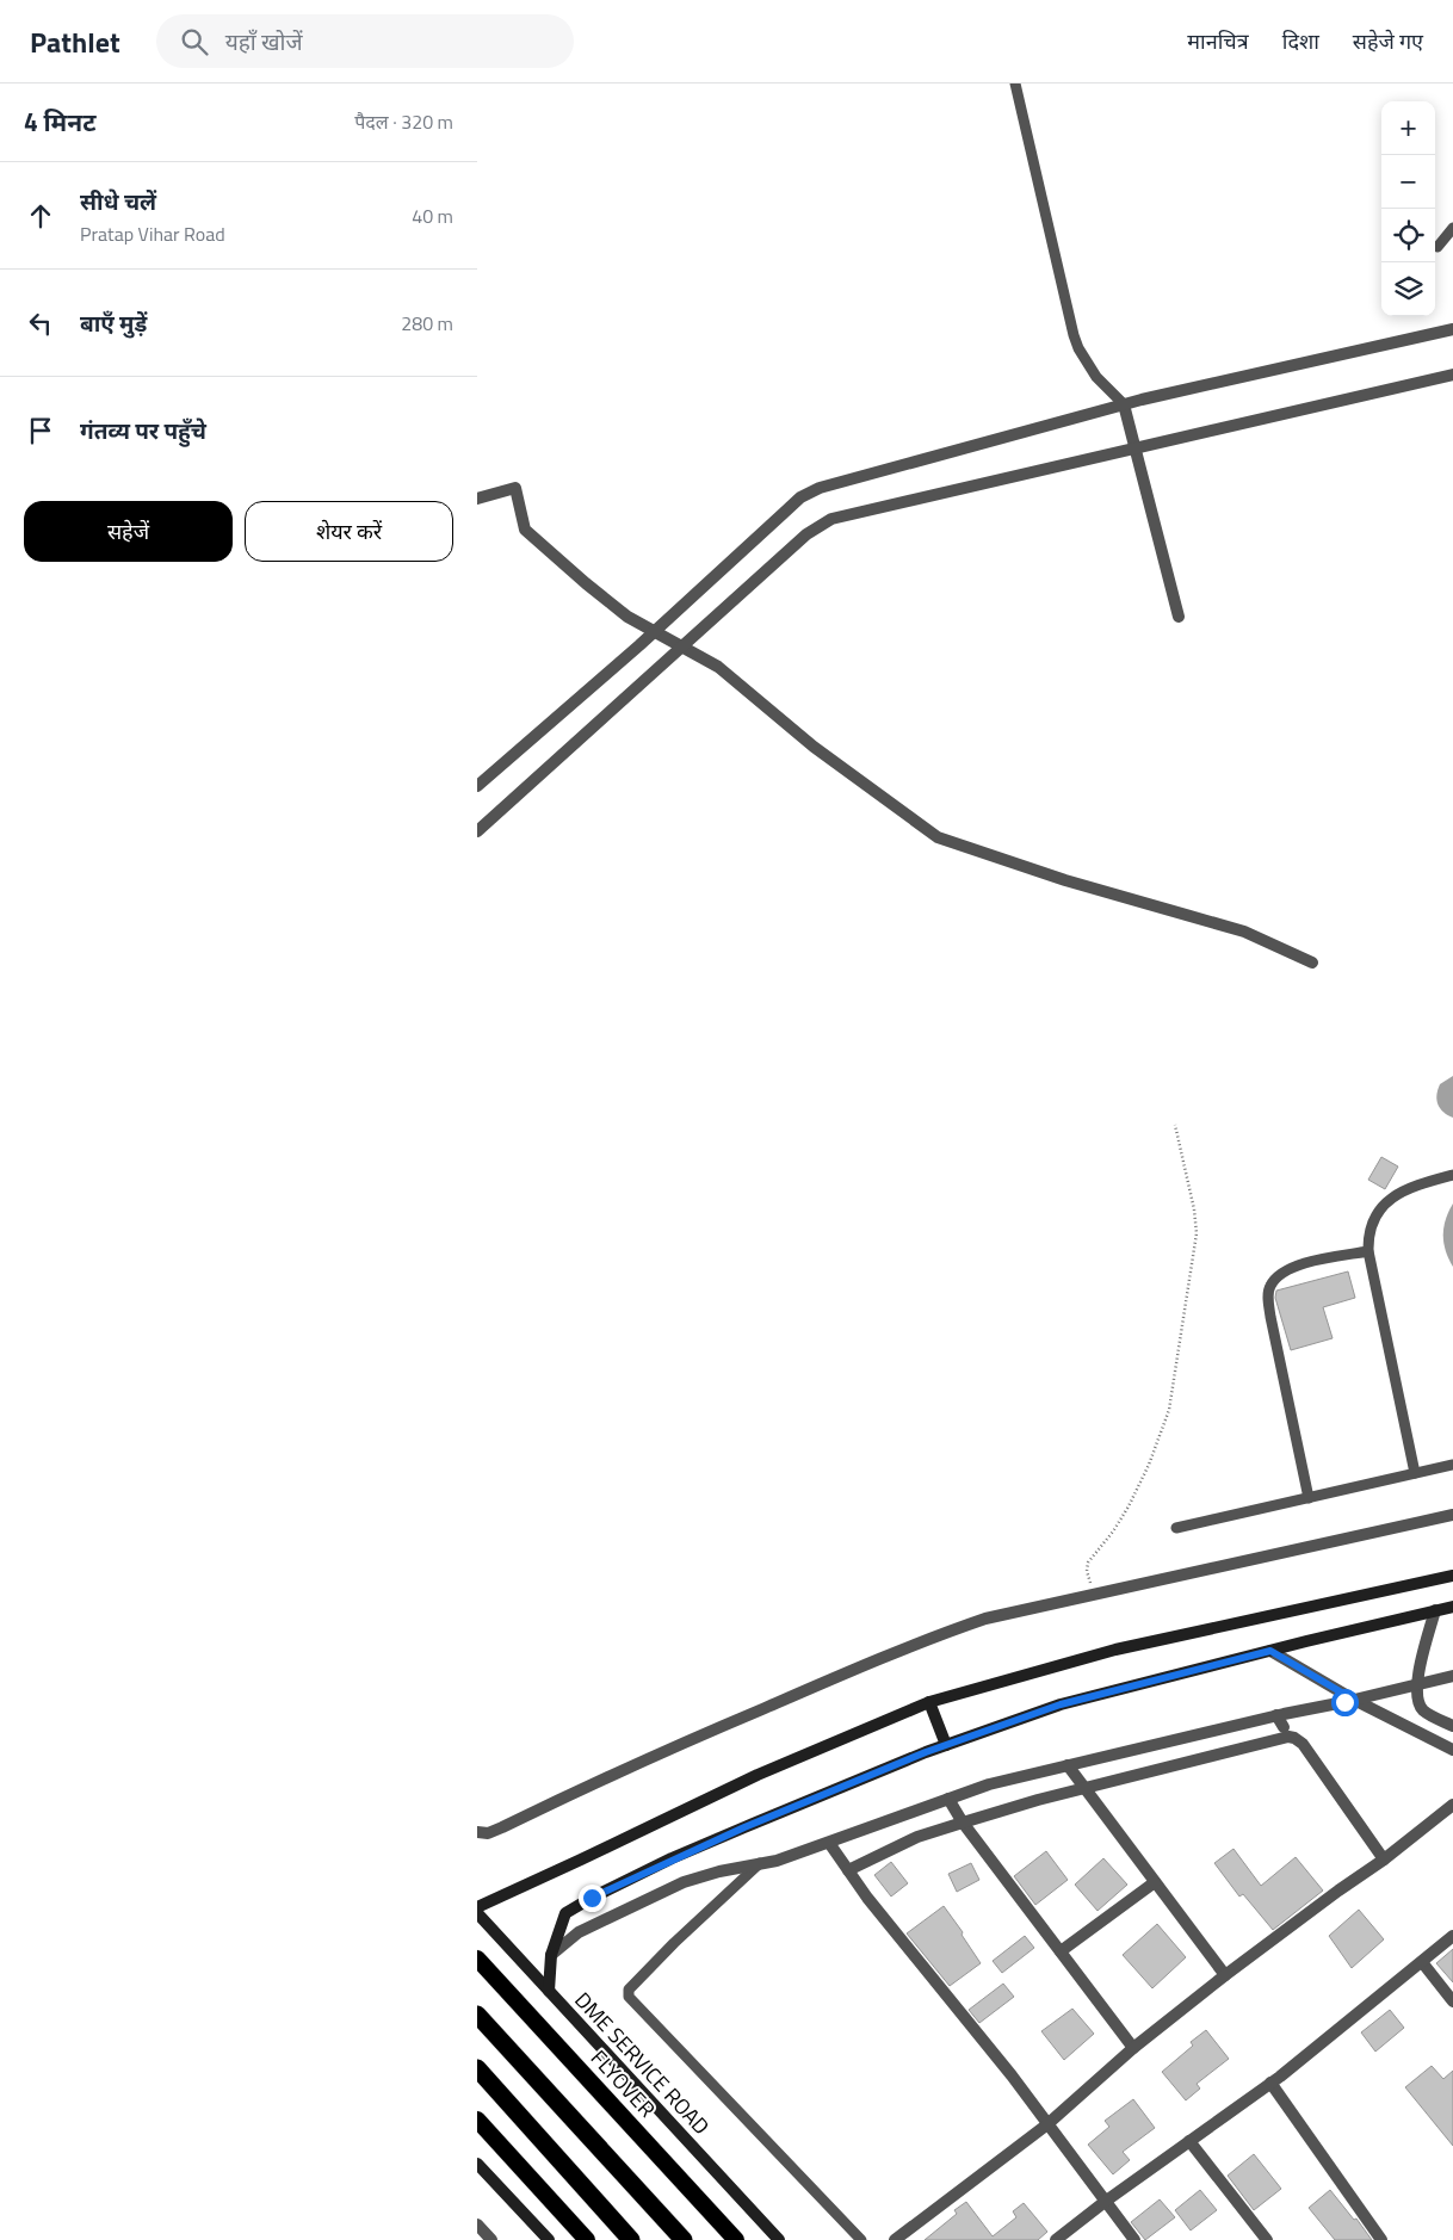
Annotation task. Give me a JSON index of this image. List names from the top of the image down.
{
  "streets": {
    "highway": ["FLYOVER"],
    "main road": ["DME SERVICE ROAD"]
  },
  "page": {
    "header": "Pathlet",
    "search": "यहाँ खोजें",
    "nav": ["मानचित्र", "दिशा", "सहेजे गए"],
    "heading": ["4 मिनट", "पैदल · 320 m"],
    "map_buttons": ["+", "−"],
    "list": [
      ["सीधे चलें", "Pratap Vihar Road", "40 m"],
      ["बाएँ मुड़ें", "280 m"],
      "गंतव्य पर पहुँचे"
    ],
    "buttons": ["सहेजें", "शेयर करें"]
  }
}
